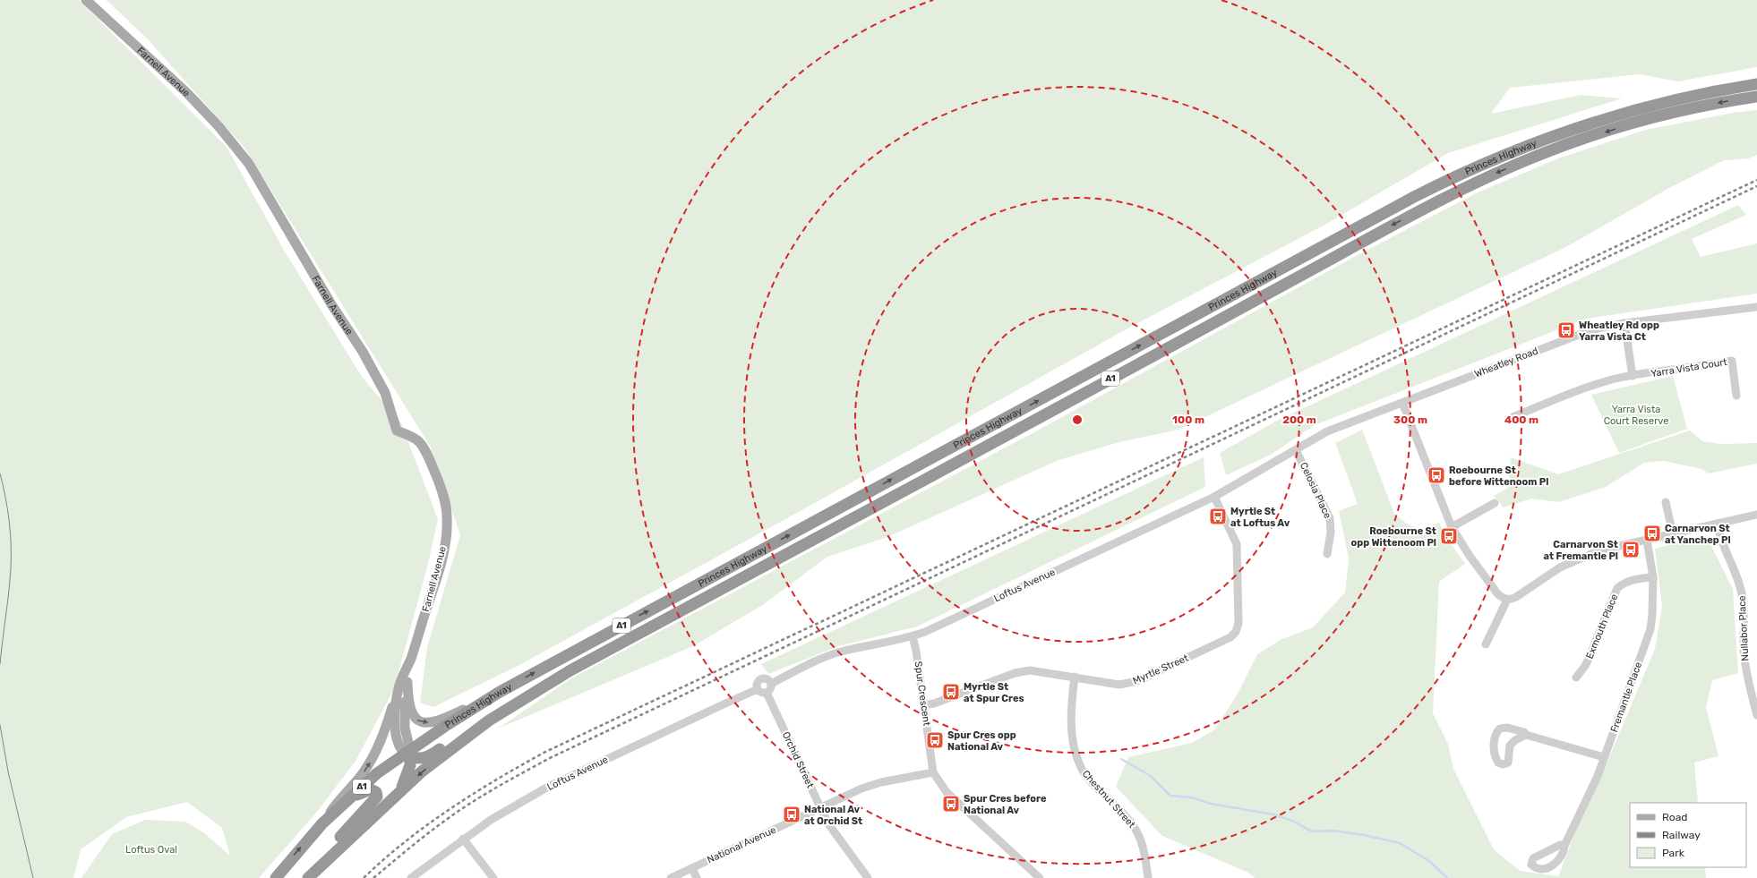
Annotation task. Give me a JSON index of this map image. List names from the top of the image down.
{
  "streets": {
    "highway": ["Princes Highway", "A1"],
    "main road": ["Farnell Avenue"],
    "street": [
      "Wheatley Road",
      "Yarra Vista Court",
      "Celosia Place",
      "Loftus Avenue",
      "Exmouth Place",
      "Nullabor Place",
      "Myrtle Street",
      "Spur Crescent",
      "Fremantle Place",
      "Orchid Street",
      "Chestnut Street",
      "National Avenue"
    ]
  },
  "crossings": [
    ["Farnell Avenue", "Princes Highway"],
    ["Wheatley Road", "Celosia Place"],
    ["Wheatley Road", "Loftus Avenue"],
    ["Loftus Avenue", "Myrtle Street"],
    ["Loftus Avenue", "Spur Crescent"],
    ["Loftus Avenue", "Orchid Street"],
    ["Exmouth Place", "Fremantle Place"],
    ["Myrtle Street", "Spur Crescent"],
    ["Myrtle Street", "Chestnut Street"],
    ["Spur Crescent", "National Avenue"],
    ["Orchid Street", "National Avenue"]
  ],
  "parks": ["Yarra Vista Court Reserve", "Loftus Oval"],
  "places": {
    "bus stop": [
      "Wheatley Rd opp Yarra Vista Ct",
      "Roebourne St before Wittenoom Pl",
      "Myrtle St at Loftus Av",
      "Carnarvon St at Yanchep Pl",
      "Roebourne St opp Wittenoom Pl",
      "Carnarvon St at Fremantle Pl",
      "Myrtle St at Spur Cres",
      "Spur Cres opp National Av",
      "Spur Cres before National Av",
      "National Av at Orchid St"
    ]
  },
  "legend": ["Road", "Railway", "Park"],
  "rings": [
    "100 m",
    "200 m",
    "300 m",
    "400 m"
  ]
}
